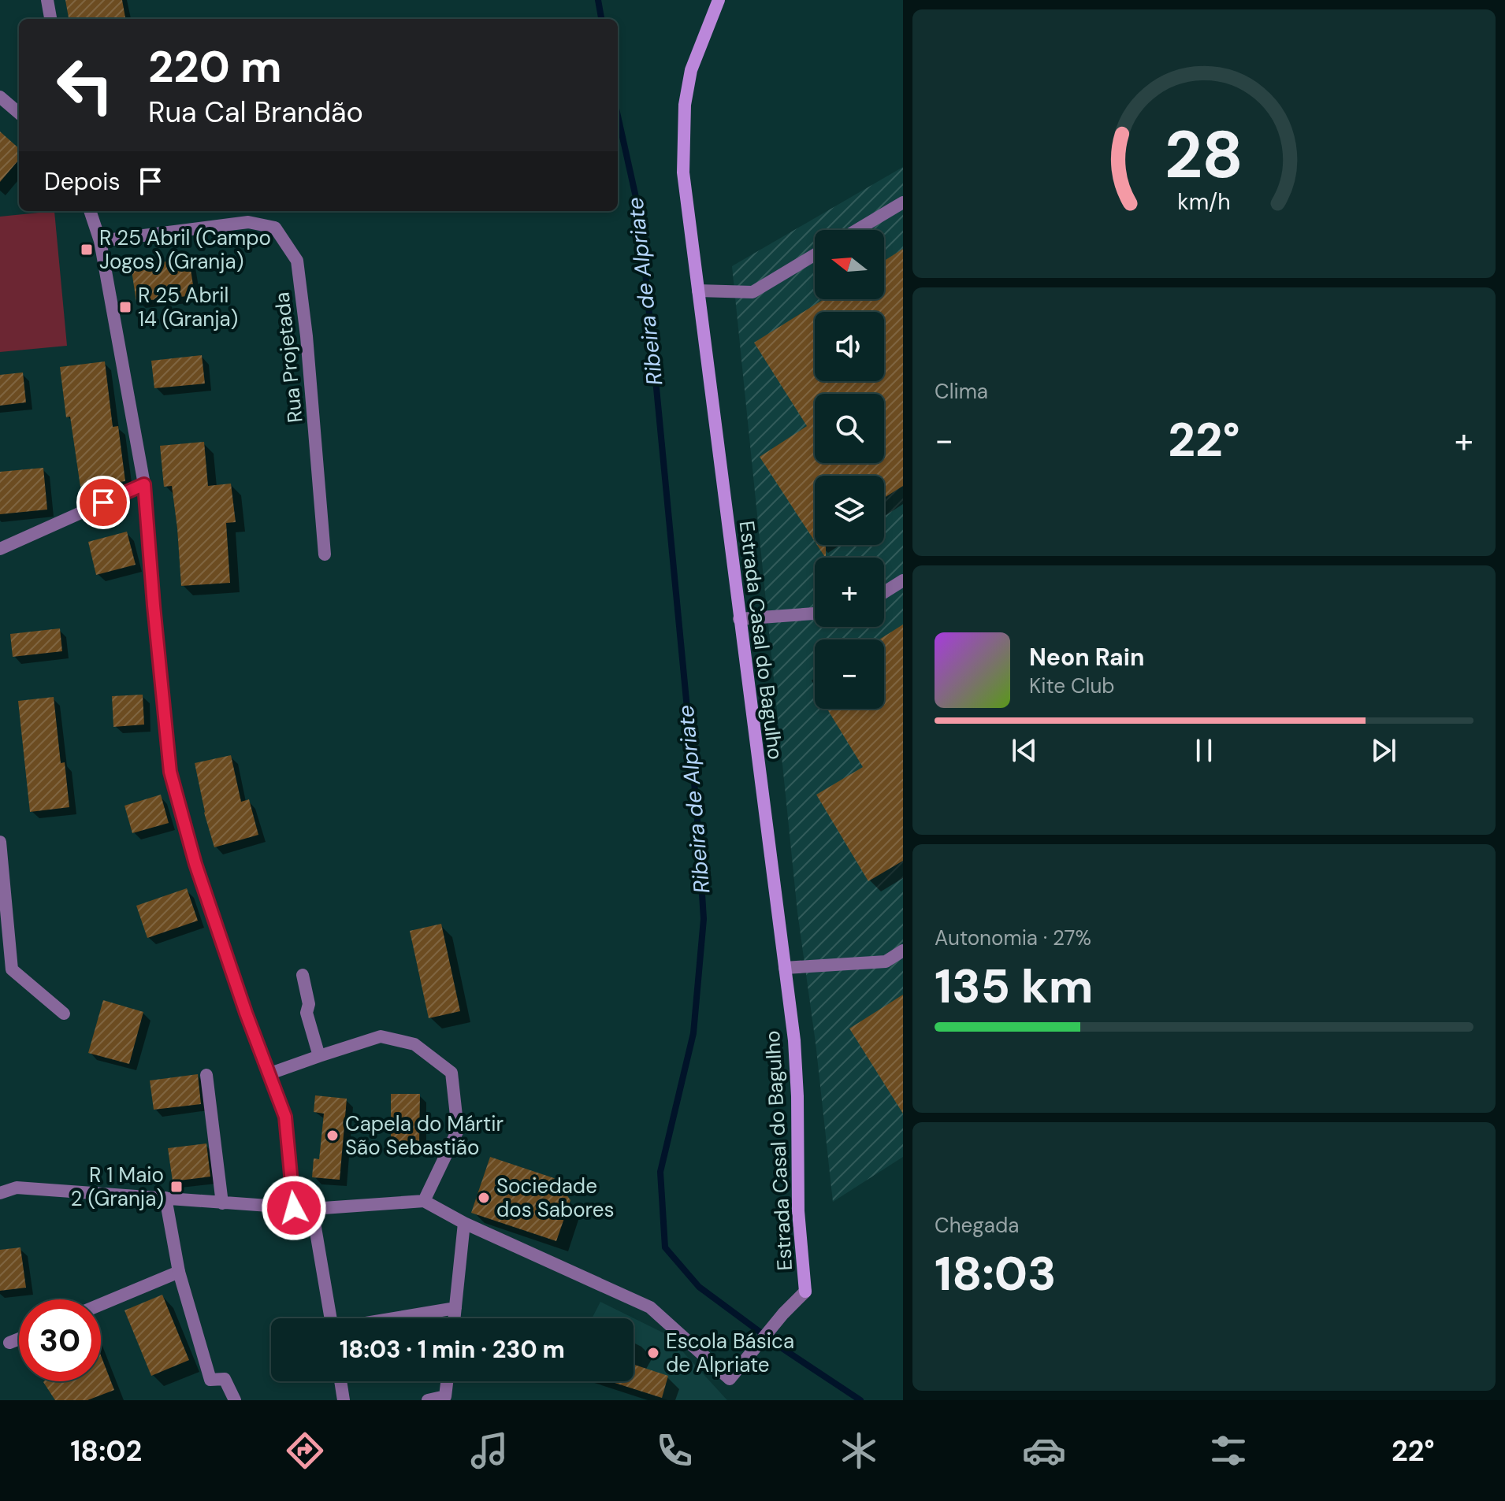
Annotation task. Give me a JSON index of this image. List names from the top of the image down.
{
  "streets": {
    "street": ["Rua Projetada", "Estrada Casal do Bagulho"]
  },
  "water": ["Ribeira de Alpriate"],
  "places": {
    "transit": ["R 25 Abril (Campo Jogos) (Granja)", "R 25 Abril 14 (Granja)", "R 1 Maio 2 (Granja)"],
    "other": ["Capela do Mártir São Sebastião", "Sociedade dos Sabores", "Escola Básica de Alpriate"]
  },
  "north": "left",
  "page": {
    "turn": ["220 m", "Rua Cal Brandão"],
    "then": "Depois",
    "map_buttons": ["+", "−"],
    "tile": [
      "Clima",
      ["Autonomia · 27%", "135 km"],
      ["Chegada", "18:03"]
    ],
    "heat": ["−", "22°", "+"],
    "song": ["Neon Rain", "Kite Club"],
    "limit": "30",
    "trip": "18:03 · 1 min · 230 m",
    "tabs": ["18:02", "22°"],
    "gauge": ["28", "km/h"]
  }
}
